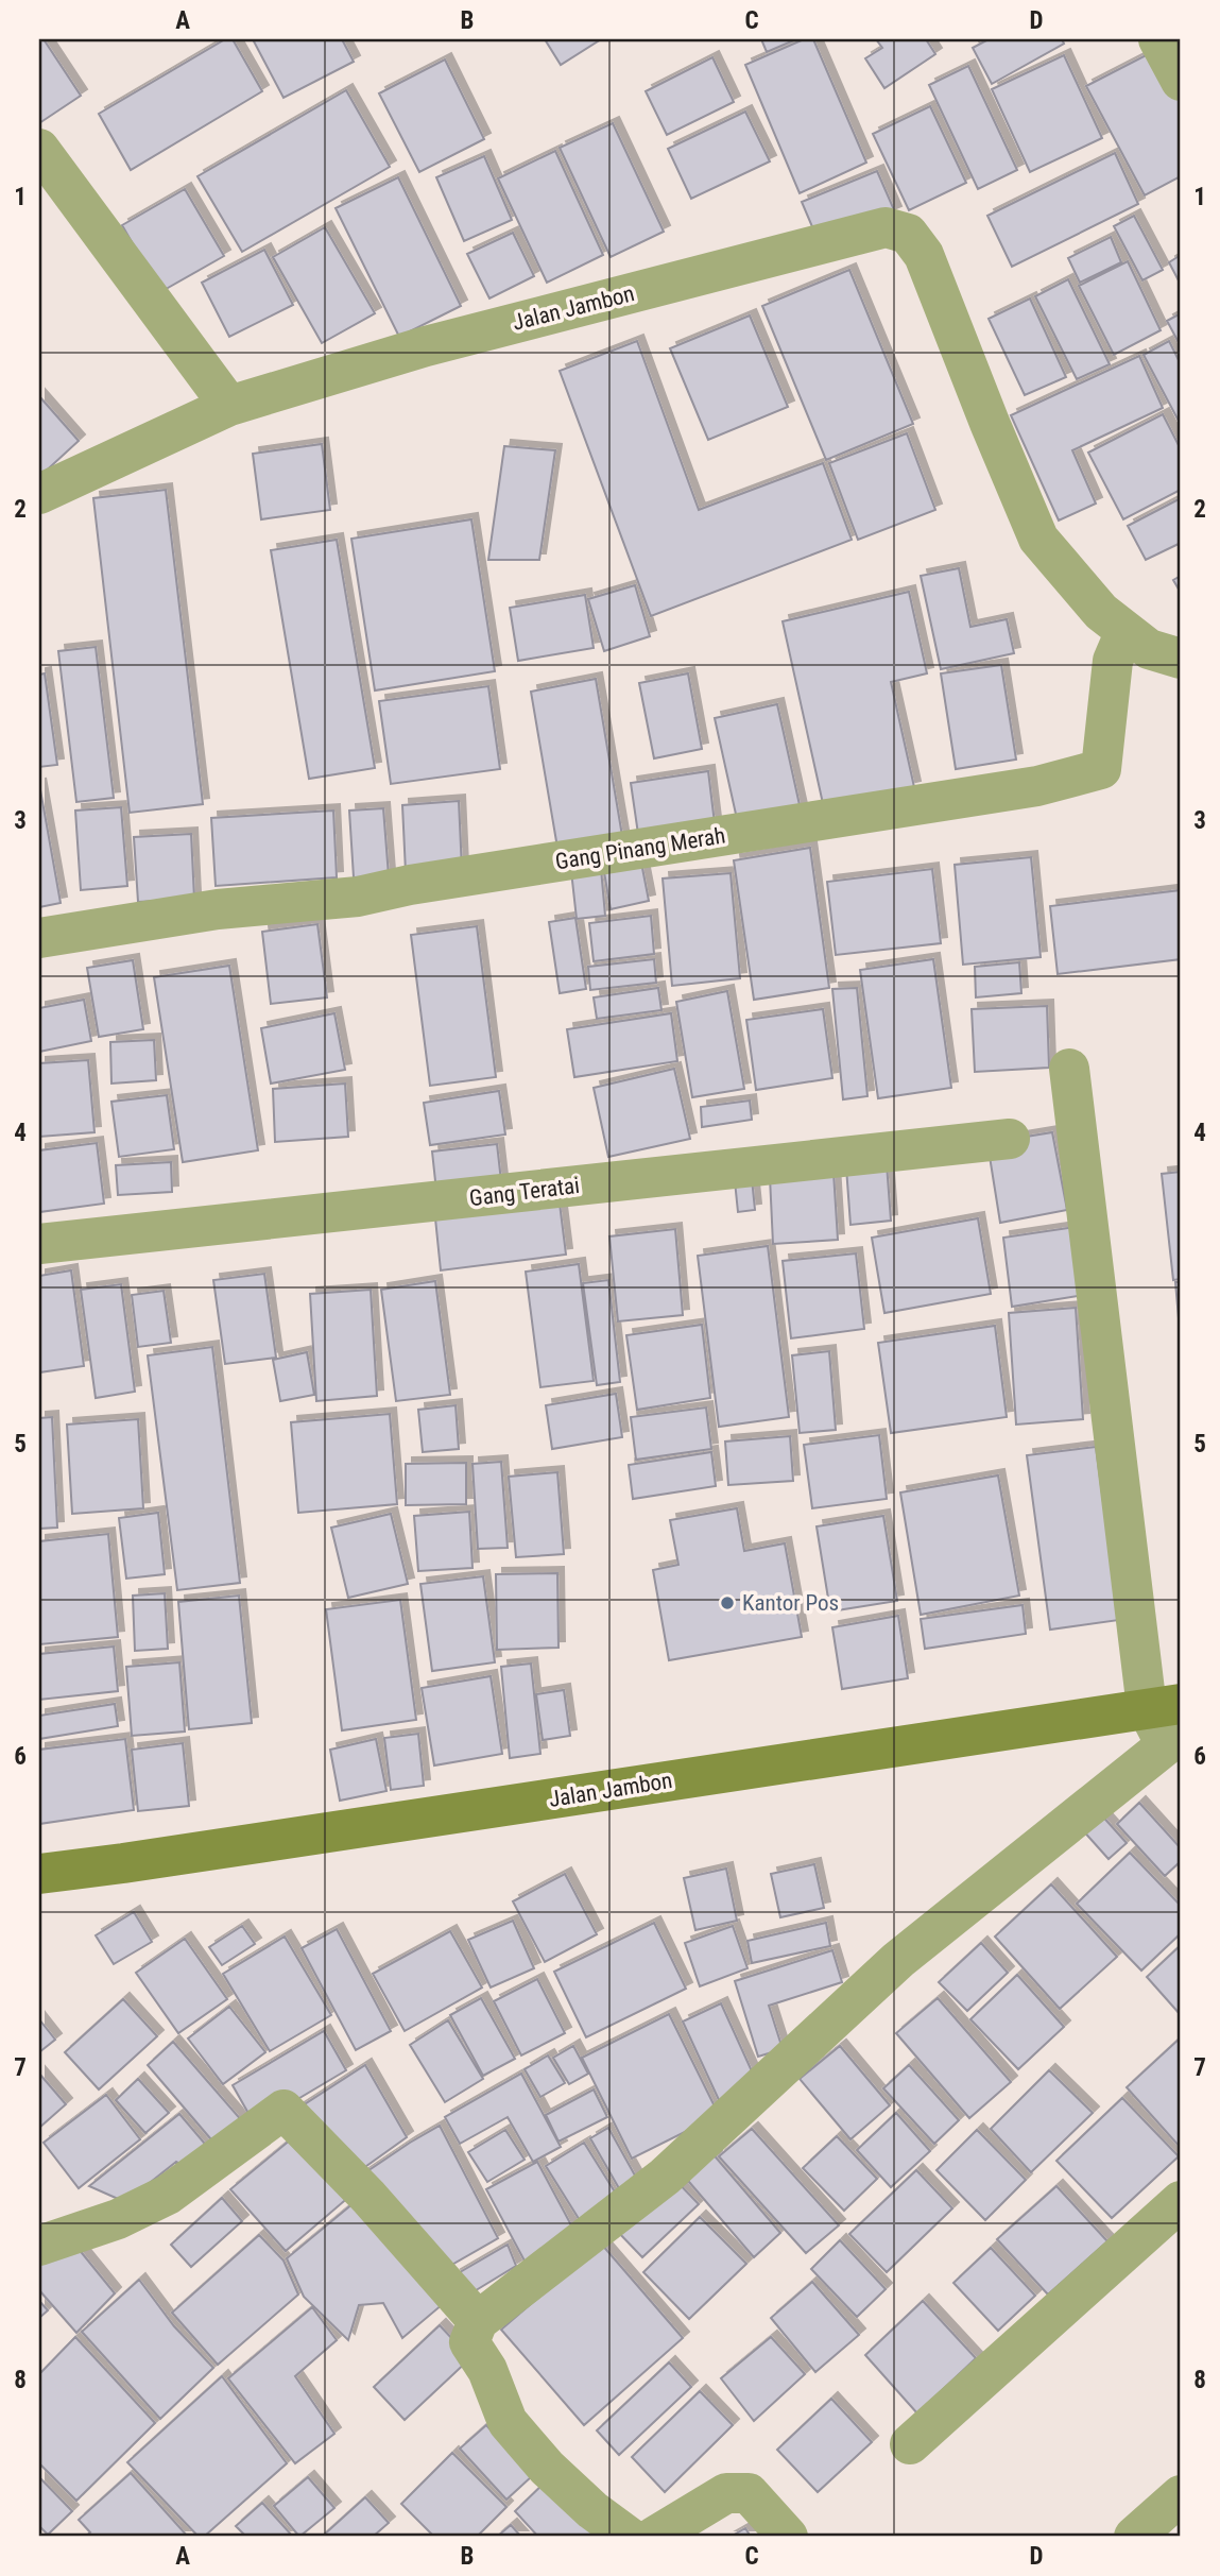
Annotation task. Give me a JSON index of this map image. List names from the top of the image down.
{
  "streets": {
    "main road": ["Jalan Jambon"],
    "street": ["Gang Pinang Merah", "Gang Teratai"]
  },
  "crossings": [
    ["Jalan Jambon", "Gang Pinang Merah"]
  ],
  "places": ["Kantor Pos"],
  "grid": {
    "columns": [
      "A",
      "B",
      "C",
      "D"
    ],
    "rows": [
      "1",
      "2",
      "3",
      "4",
      "5",
      "6",
      "7",
      "8"
    ]
  }
}
